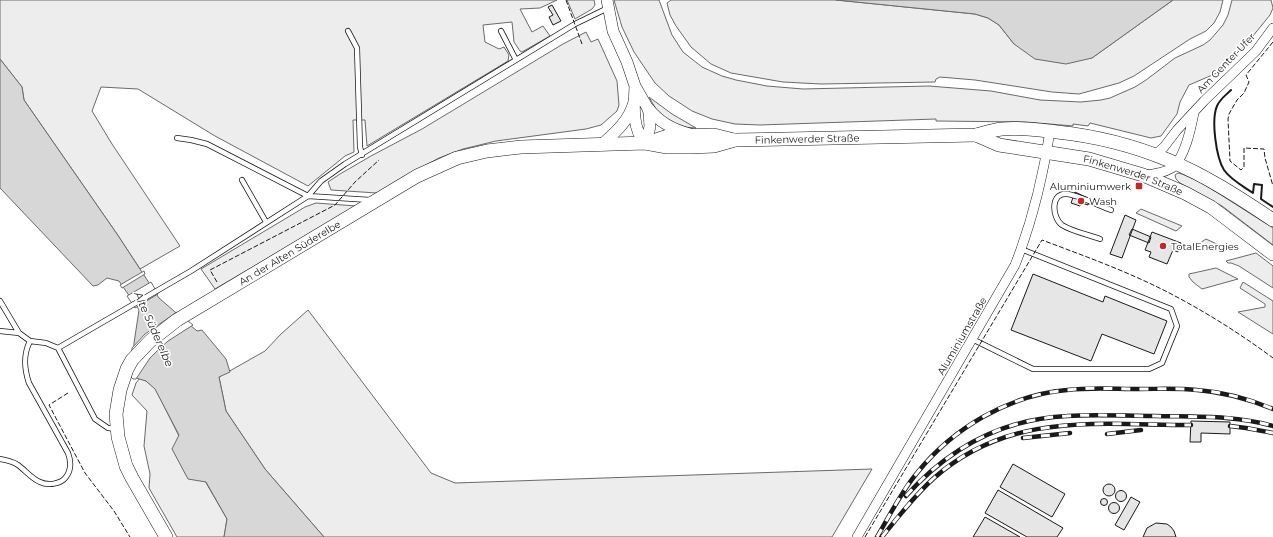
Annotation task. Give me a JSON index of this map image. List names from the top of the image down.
{
  "streets": {
    "main road": ["Finkenwerder Straße", "An der Alten Süderelbe"],
    "street": ["Am Genter Ufer", "Aluminiumstraße"]
  },
  "crossings": [
    ["Am Genter Ufer", "Finkenwerder Straße"],
    ["Finkenwerder Straße", "An der Alten Süderelbe"],
    ["Finkenwerder Straße", "Aluminiumstraße"]
  ],
  "water": ["Alte Süderelbe"],
  "places": {
    "transit": ["Aluminiumwerk"],
    "other": ["Wash", "TotalEnergies"]
  }
}
